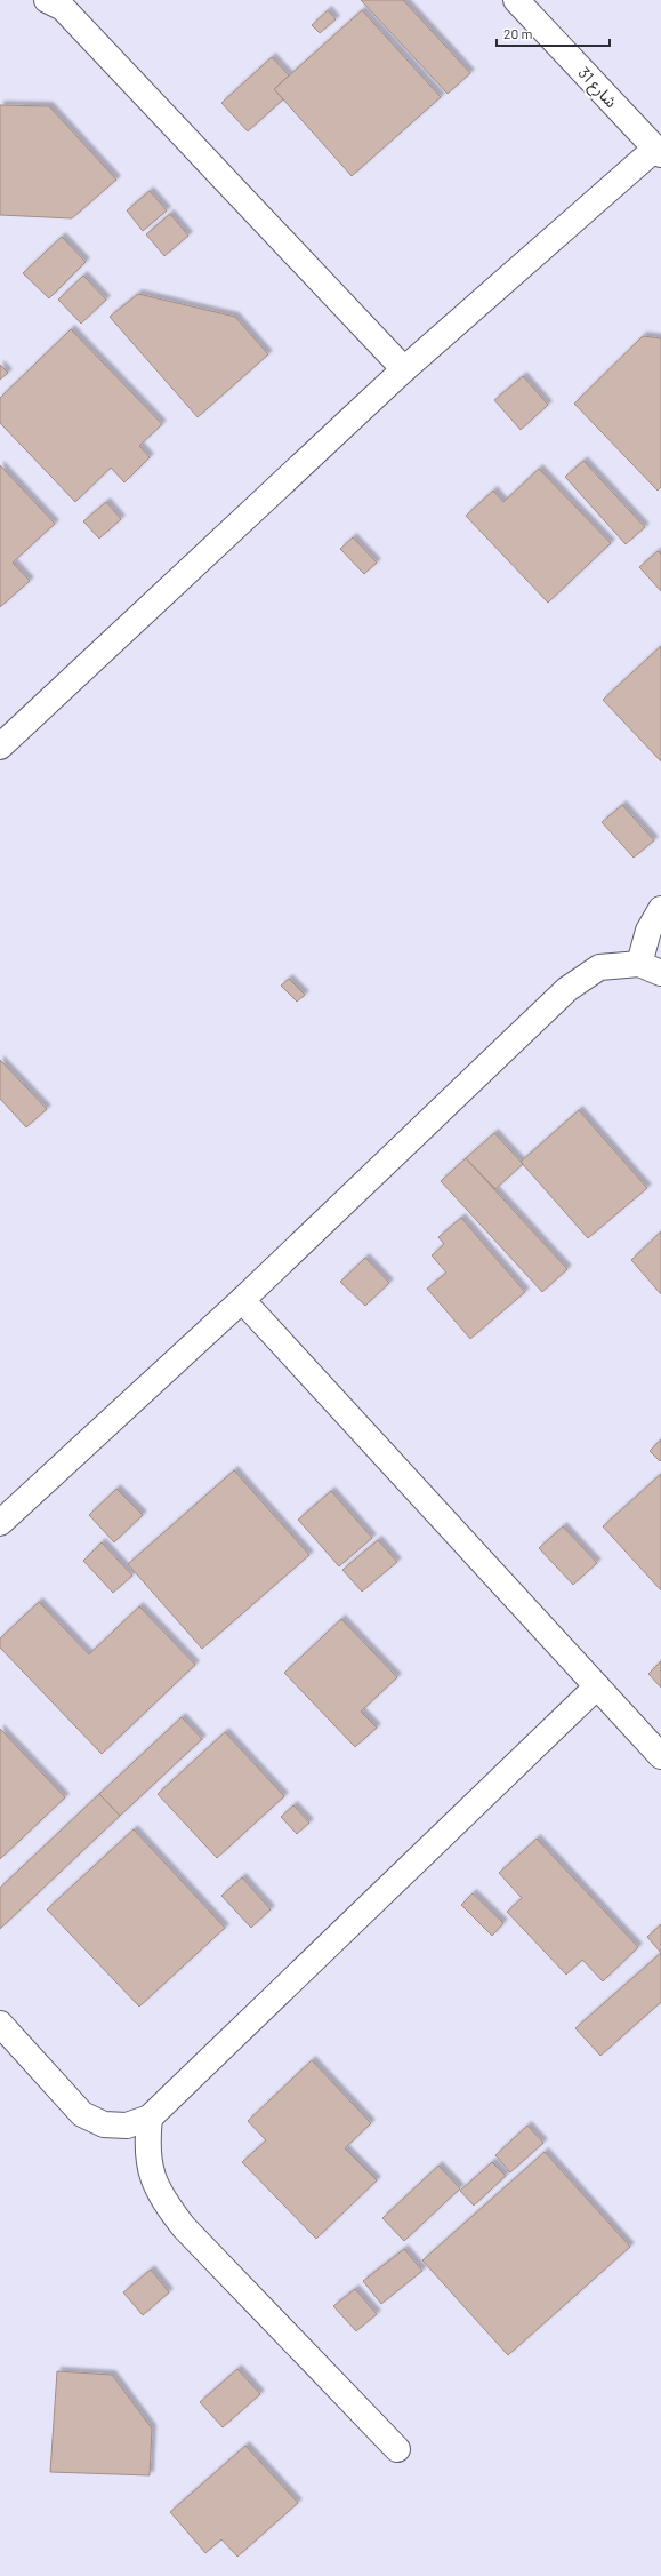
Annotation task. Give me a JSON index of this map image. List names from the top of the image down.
{
  "streets": {
    "street": ["شارع 31"]
  },
  "scale_bar": "20 m"
}
